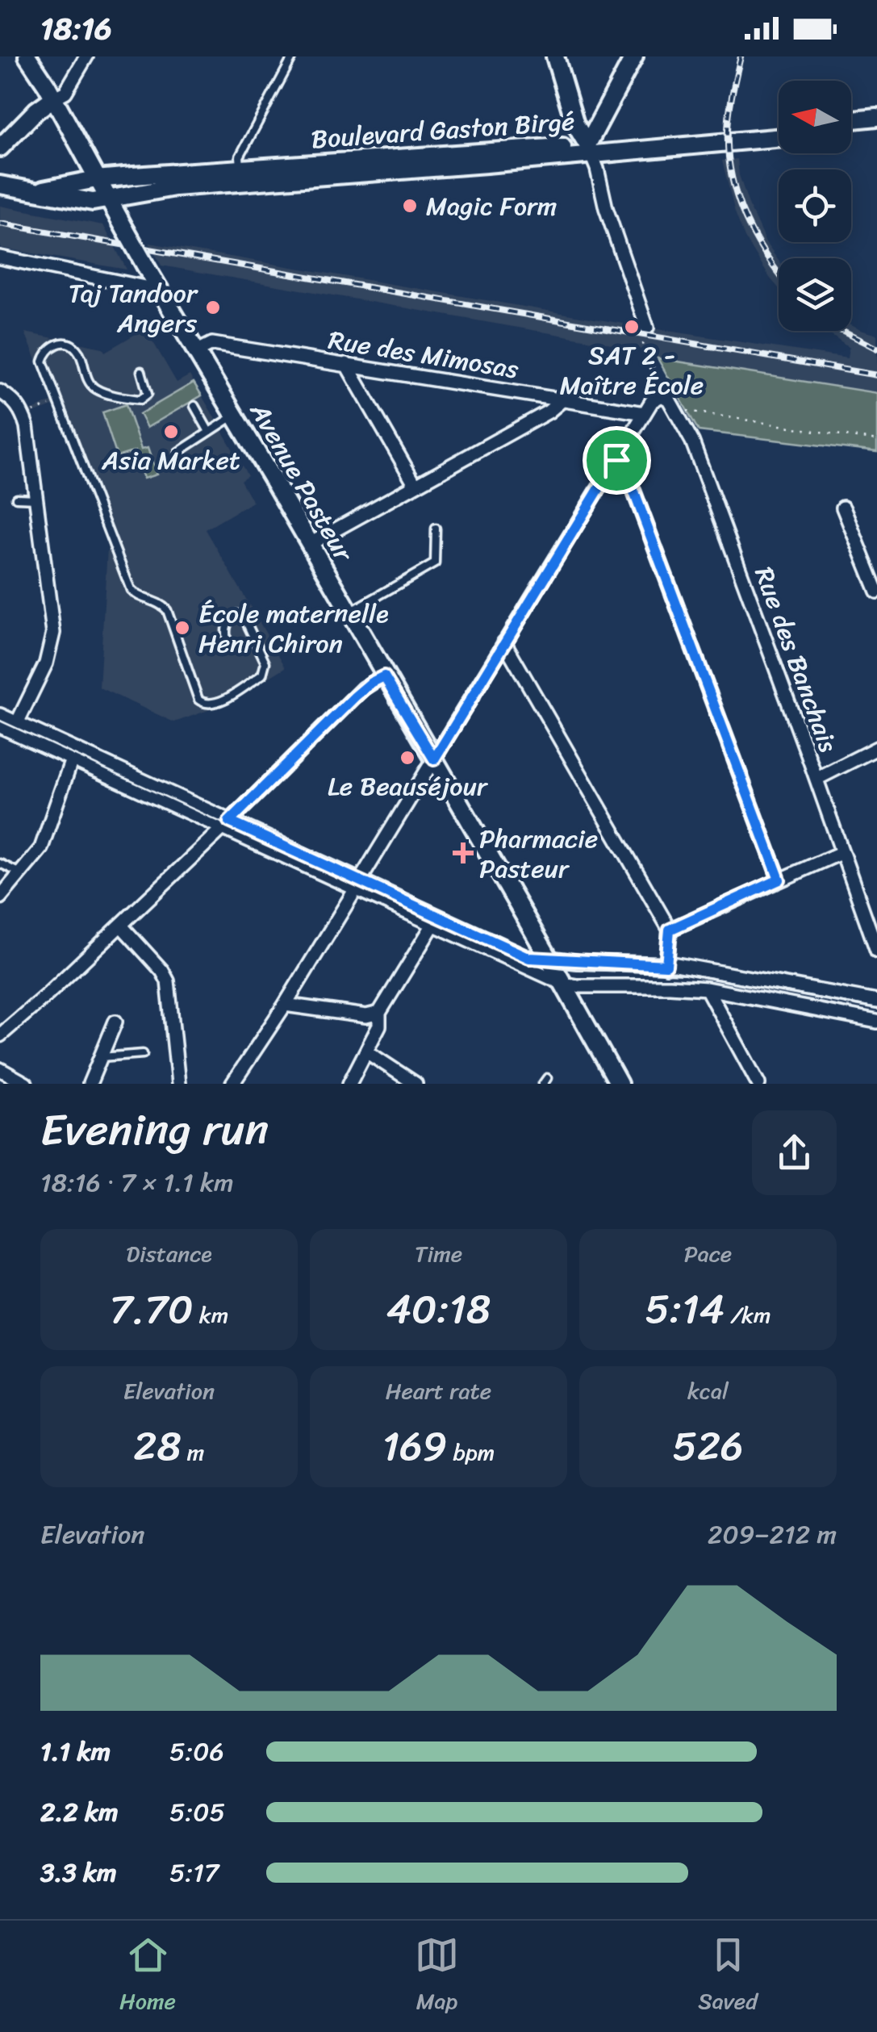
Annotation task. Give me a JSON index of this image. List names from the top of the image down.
{
  "streets": {
    "main road": ["Boulevard Gaston Birgé", "Avenue Pasteur"],
    "street": ["Rue des Mimosas", "Rue des Banchais"]
  },
  "crossings": [
    ["Boulevard Gaston Birgé", "Avenue Pasteur"],
    ["Rue des Mimosas", "Avenue Pasteur"]
  ],
  "places": {
    "other": [
      "Magic Form",
      "Taj Tandoor Angers",
      "SAT 2 - Maître École",
      "Asia Market",
      "École maternelle Henri Chiron",
      "Le Beauséjour"
    ],
    "health": ["Pharmacie Pasteur"]
  },
  "north": "left",
  "page": {
    "status": "18:16",
    "heading": ["Evening run", "18:16 · 7 × 1.1 km"],
    "stats": [
      ["Distance", "7.70 km"],
      ["Time", "40:18"],
      ["Pace", "5:14 /km"],
      ["Elevation", "28 m"],
      ["Heart rate", "169 bpm"],
      ["kcal", "526"]
    ],
    "chart": ["Elevation", "209–212 m"],
    "list": [
      {
        "name": "1.1 km",
        "note": "5:06"
      },
      {
        "name": "2.2 km",
        "note": "5:05"
      },
      {
        "name": "3.3 km",
        "note": "5:17"
      }
    ],
    "tabs": ["Home", "Map", "Saved"]
  }
}
